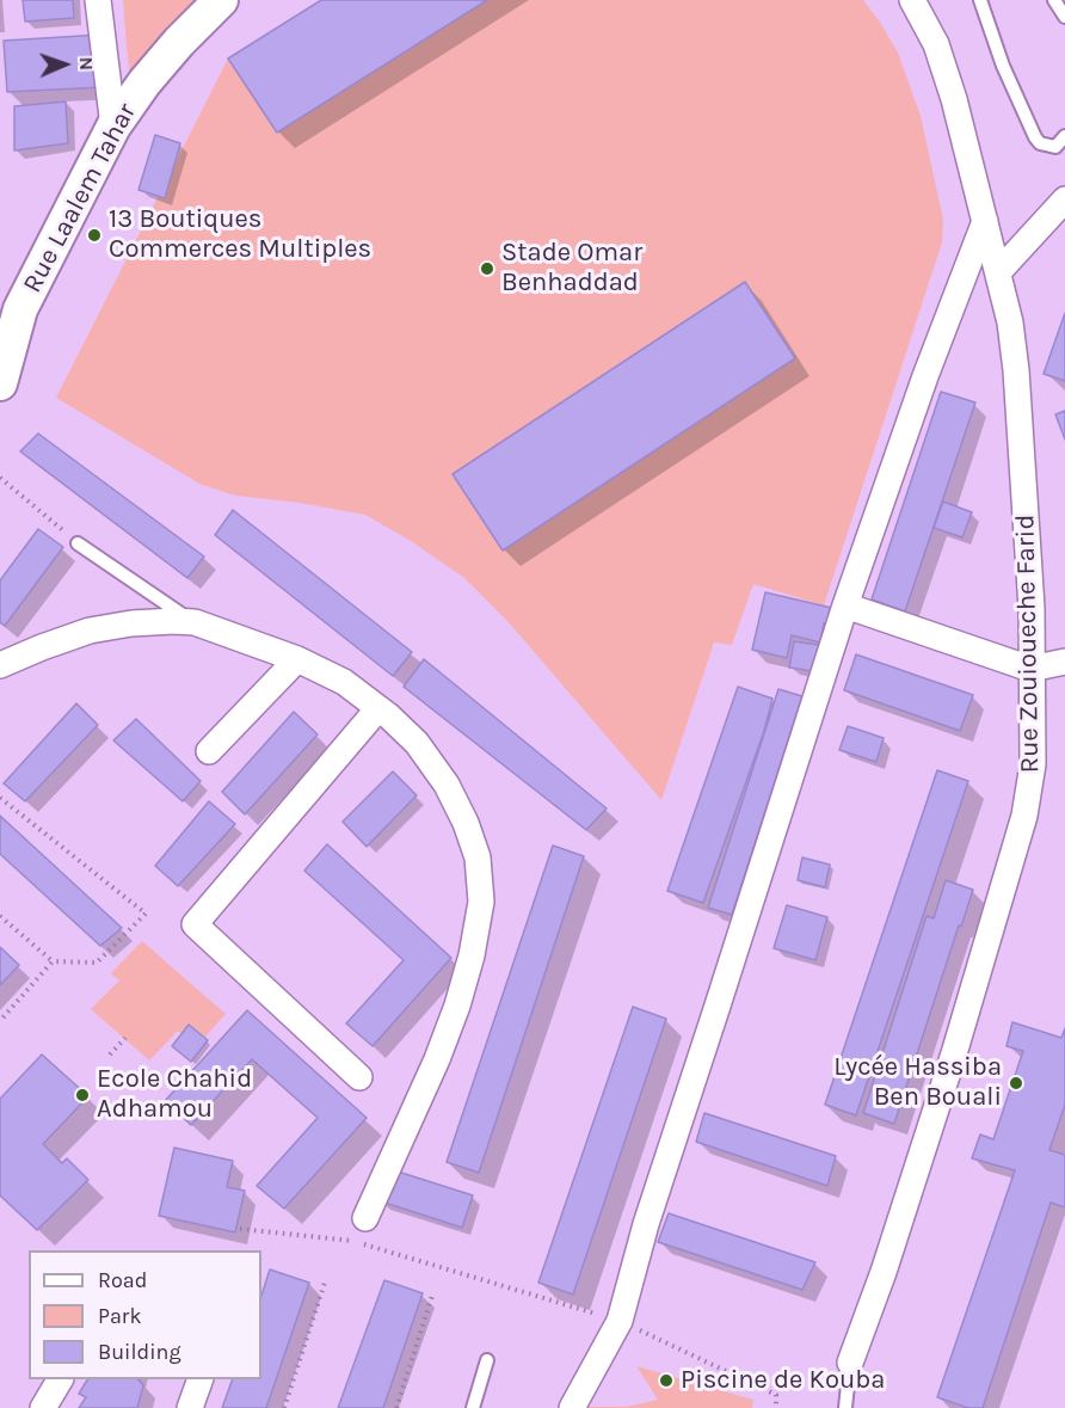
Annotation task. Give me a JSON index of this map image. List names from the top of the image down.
{
  "streets": {
    "main road": ["Rue Laalem Tahar"],
    "street": ["Rue Zouioueche Farid"]
  },
  "places": [
    "13 Boutiques Commerces Multiples",
    "Stade Omar Benhaddad",
    "Lycée Hassiba Ben Bouali",
    "Ecole Chahid Adhamou",
    "Piscine de Kouba"
  ],
  "legend": ["Road", "Park", "Building"],
  "north": "right"
}
